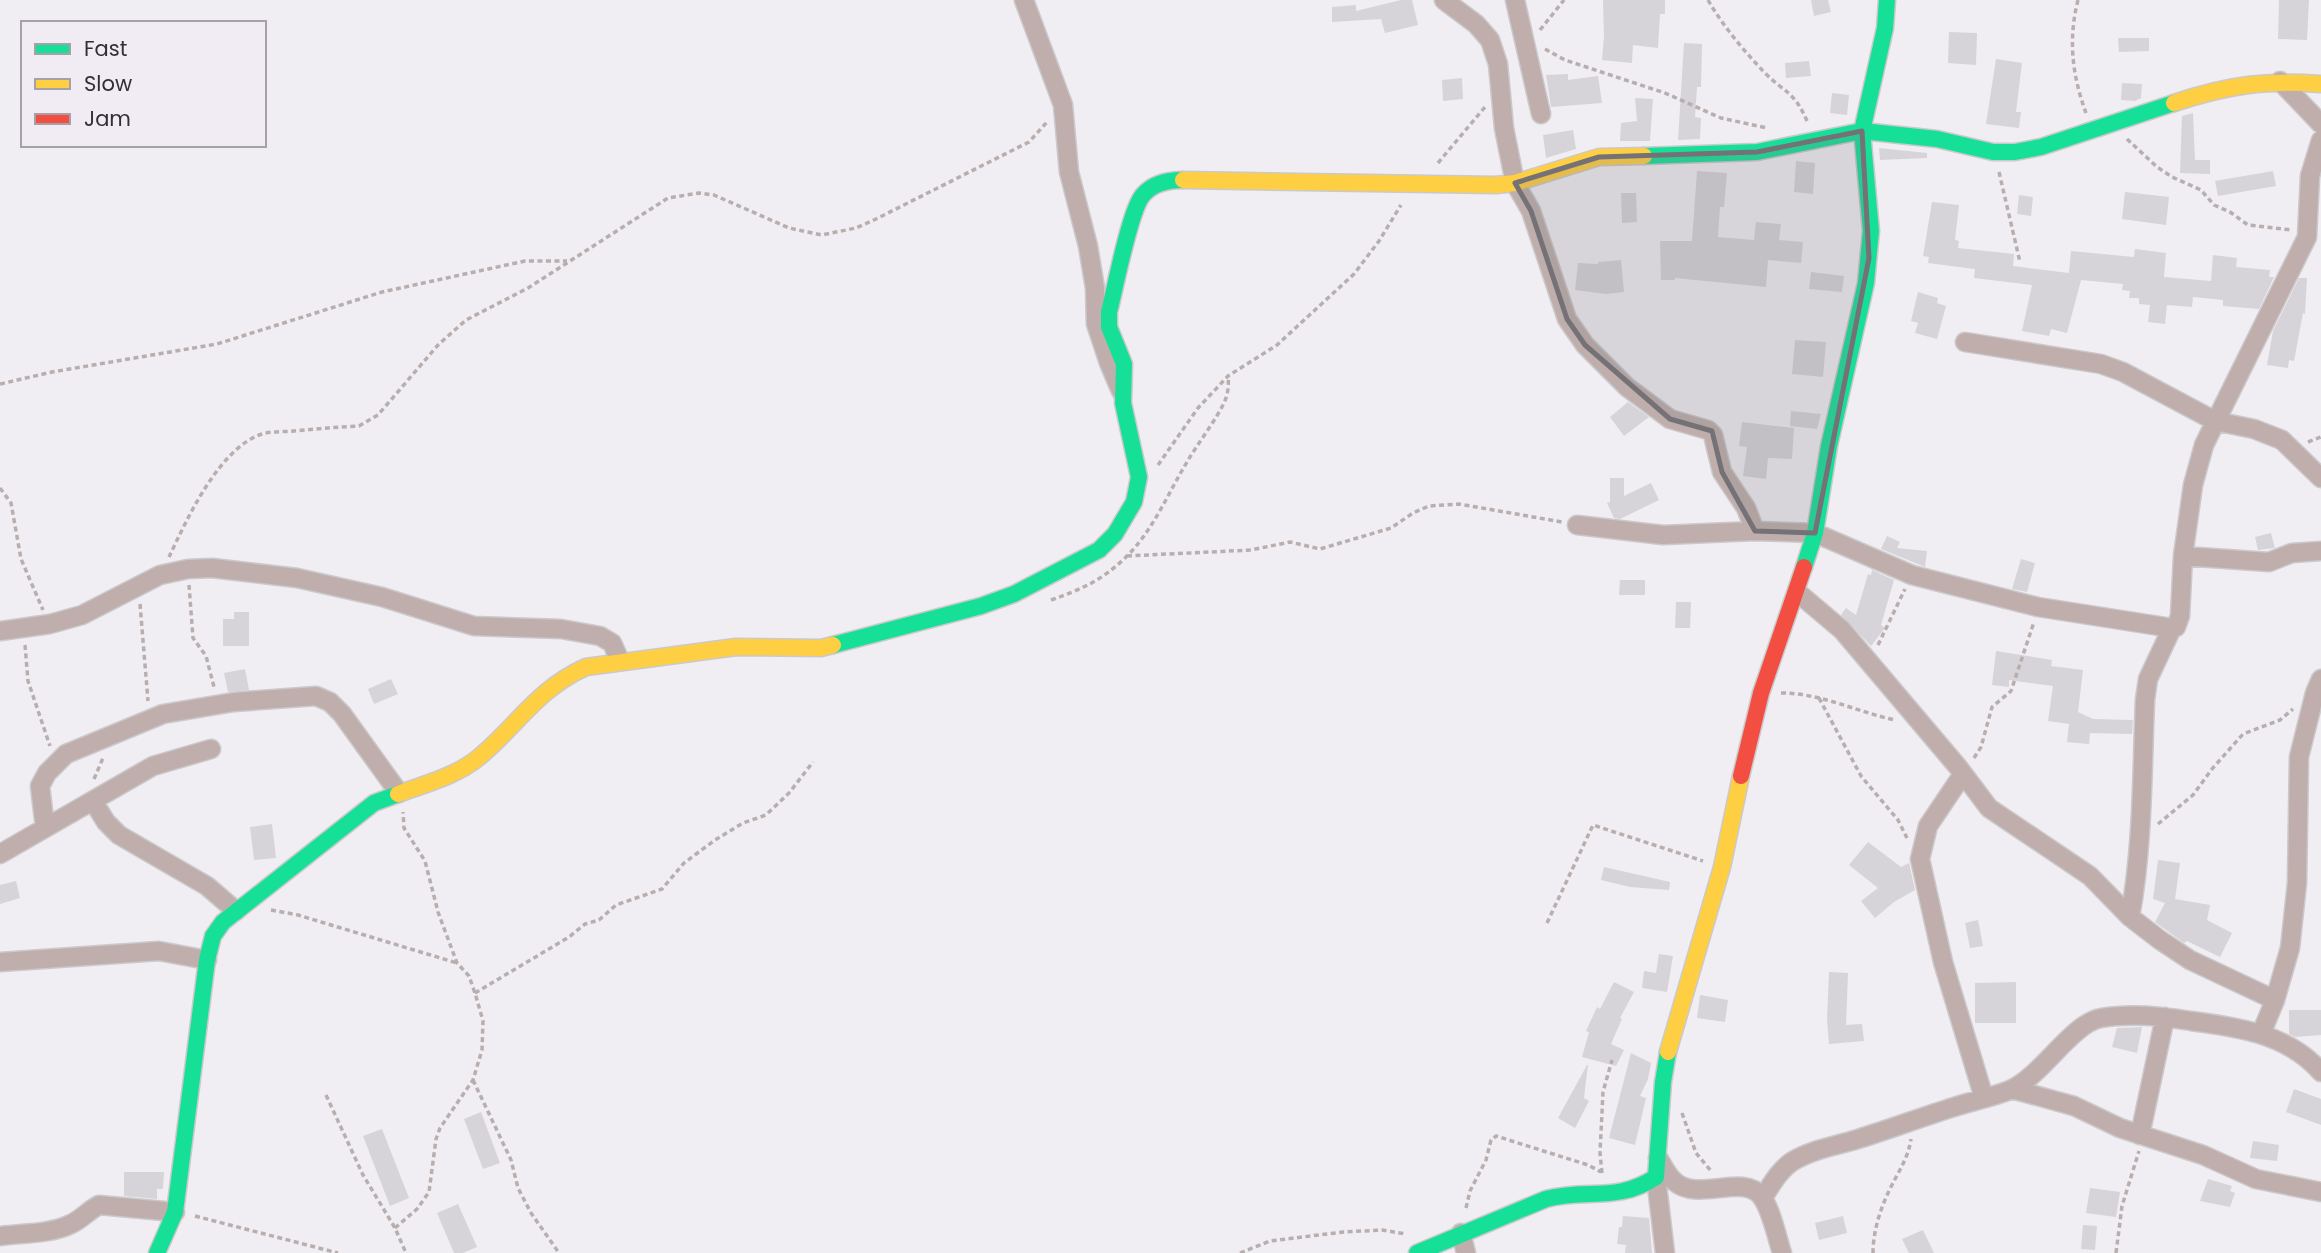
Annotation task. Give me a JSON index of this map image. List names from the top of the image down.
{
  "legend": ["Fast", "Slow", "Jam"]
}
